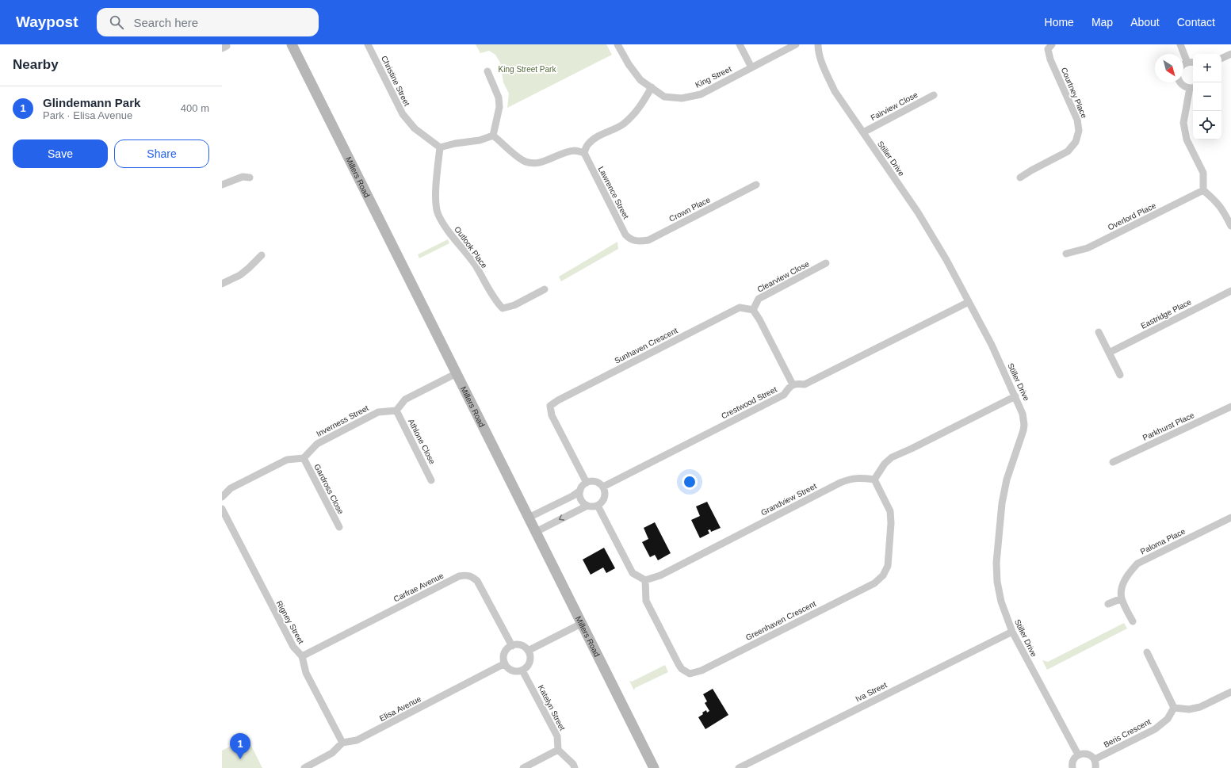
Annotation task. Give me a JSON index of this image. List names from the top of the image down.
{
  "streets": {
    "street": [
      "King Street",
      "Christine Street",
      "Courtney Place",
      "Fairview Close",
      "Stiller Drive",
      "Millers Road",
      "Lawrence Street",
      "Crown Place",
      "Overlord Place",
      "Outlook Place",
      "Clearview Close",
      "Eastridge Place",
      "Sunhaven Crescent",
      "Crestwood Street",
      "Inverness Street",
      "Parkhurst Place",
      "Athlone Close",
      "Gardross Close",
      "Grandview Street",
      "Paloma Place",
      "Carfrae Avenue",
      "Greenhaven Crescent",
      "Rigney Street",
      "Iva Street",
      "Katelyn Street",
      "Elisa Avenue",
      "Beris Crescent"
    ]
  },
  "crossings": [
    ["Christine Street", "Outlook Place"],
    ["Fairview Close", "Stiller Drive"],
    ["Stiller Drive", "Iva Street"],
    ["Lawrence Street", "Crown Place"],
    ["Clearview Close", "Sunhaven Crescent"],
    ["Sunhaven Crescent", "Crestwood Street"],
    ["Inverness Street", "Athlone Close"],
    ["Inverness Street", "Gardross Close"],
    ["Grandview Street", "Greenhaven Crescent"],
    ["Carfrae Avenue", "Rigney Street"],
    ["Carfrae Avenue", "Katelyn Street"],
    ["Carfrae Avenue", "Elisa Avenue"],
    ["Rigney Street", "Elisa Avenue"],
    ["Katelyn Street", "Elisa Avenue"]
  ],
  "parks": ["King Street Park"],
  "north": "bottom right",
  "page": {
    "header": "Waypost",
    "search": "Search here",
    "nav": [
      "Home",
      "Map",
      "About",
      "Contact"
    ],
    "heading": "Nearby",
    "map_buttons": ["+", "−"],
    "list": [
      {
        "mark": "1",
        "name": "Glindemann Park",
        "note": "Park · Elisa Avenue",
        "value": "400 m"
      }
    ],
    "buttons": ["Save", "Share"],
    "pins": "1"
  }
}
